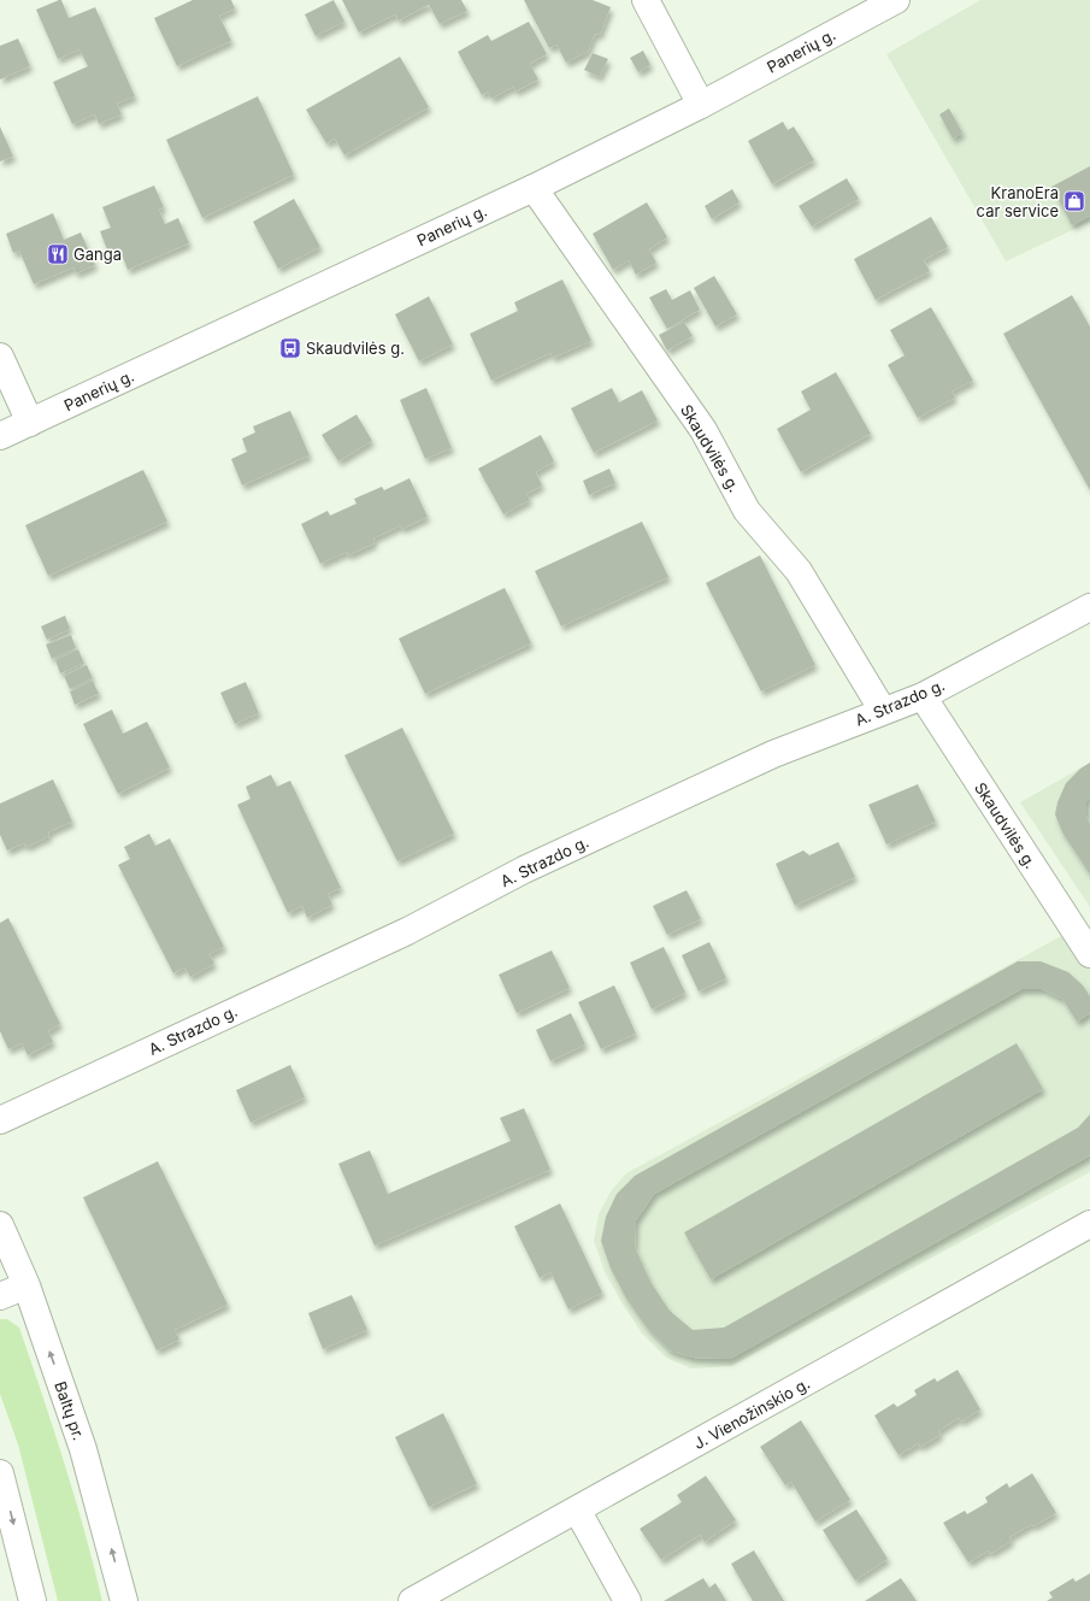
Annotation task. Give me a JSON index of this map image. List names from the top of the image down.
{
  "streets": {
    "street": [
      "Panerių g.",
      "Skaudvilės g.",
      "A. Strazdo g.",
      "Baltų pr.",
      "J. Vienožinskio g."
    ]
  },
  "crossings": [
    ["Panerių g.", "Skaudvilės g."],
    ["Skaudvilės g.", "A. Strazdo g."]
  ],
  "places": {
    "shop": ["KranoEra car service"],
    "restaurant": ["Ganga"],
    "bus stop": ["Skaudvilės g."]
  }
}
